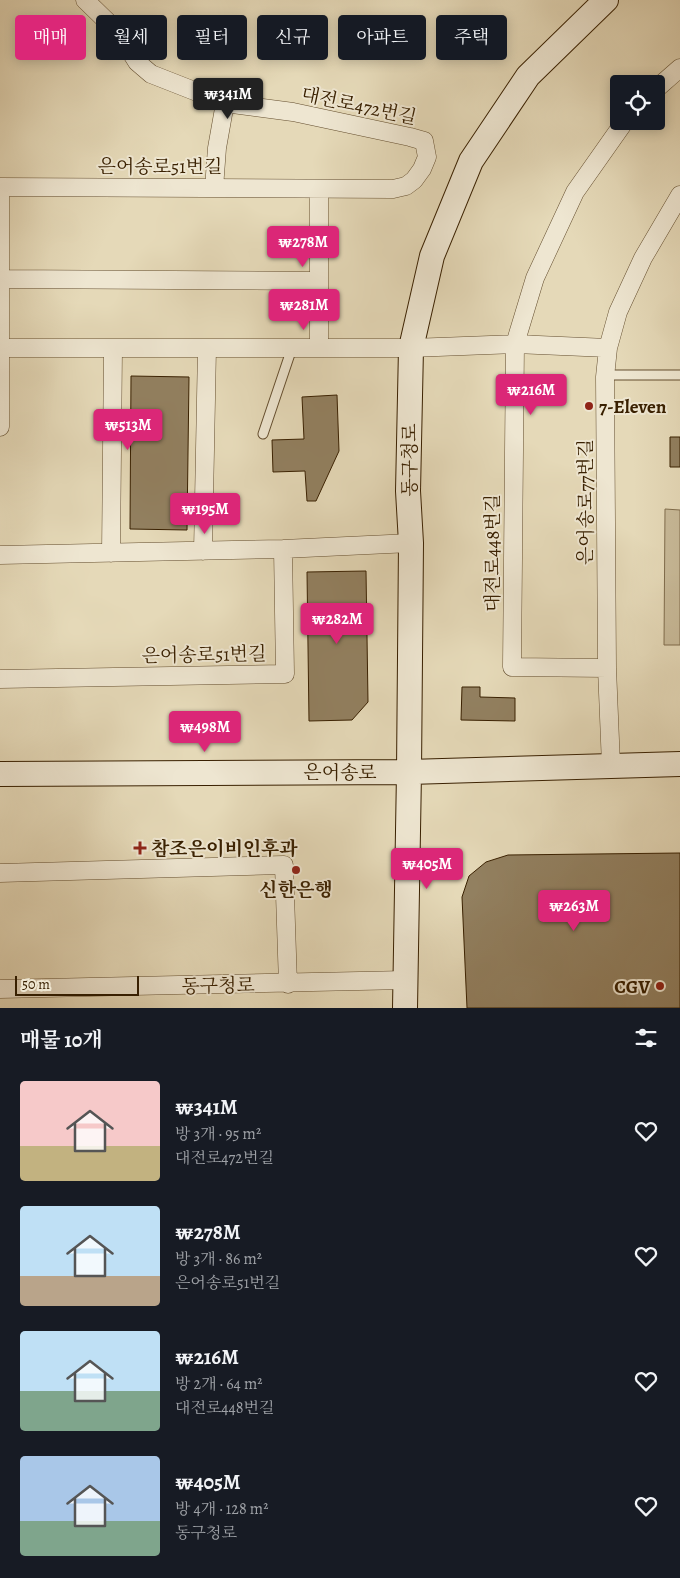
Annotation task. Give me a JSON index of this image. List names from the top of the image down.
{
  "streets": {
    "main road": ["동구청로", "은어송로"],
    "street": [
      "대전로472번길",
      "은어송로51번길",
      "은어송로77번길",
      "대전로448번길"
    ]
  },
  "crossings": [
    ["대전로472번길", "은어송로51번길"],
    ["동구청로", "은어송로"],
    ["은어송로77번길", "대전로448번길"],
    ["은어송로77번길", "은어송로"]
  ],
  "places": {
    "other": ["7-Eleven", "신한은행", "CGV"],
    "health": ["참조은이비인후과"]
  },
  "scale_bar": "50 m",
  "page": {
    "chip": [
      "매매",
      "월세",
      "필터",
      "신규",
      "아파트",
      "주택"
    ],
    "price": [
      "₩341M",
      "₩278M",
      "₩281M",
      "₩216M",
      "₩513M",
      "₩195M",
      "₩282M",
      "₩498M",
      "₩405M",
      "₩263M"
    ],
    "scale": "50 m",
    "heading": "매물 10개",
    "list": [
      {
        "name": "₩341M",
        "note": "방 3개 · 95 m² · 대전로472번길"
      },
      {
        "name": "₩278M",
        "note": "방 3개 · 86 m² · 은어송로51번길"
      },
      {
        "name": "₩216M",
        "note": "방 2개 · 64 m² · 대전로448번길"
      },
      {
        "name": "₩405M",
        "note": "방 4개 · 128 m² · 동구청로"
      }
    ]
  }
}
